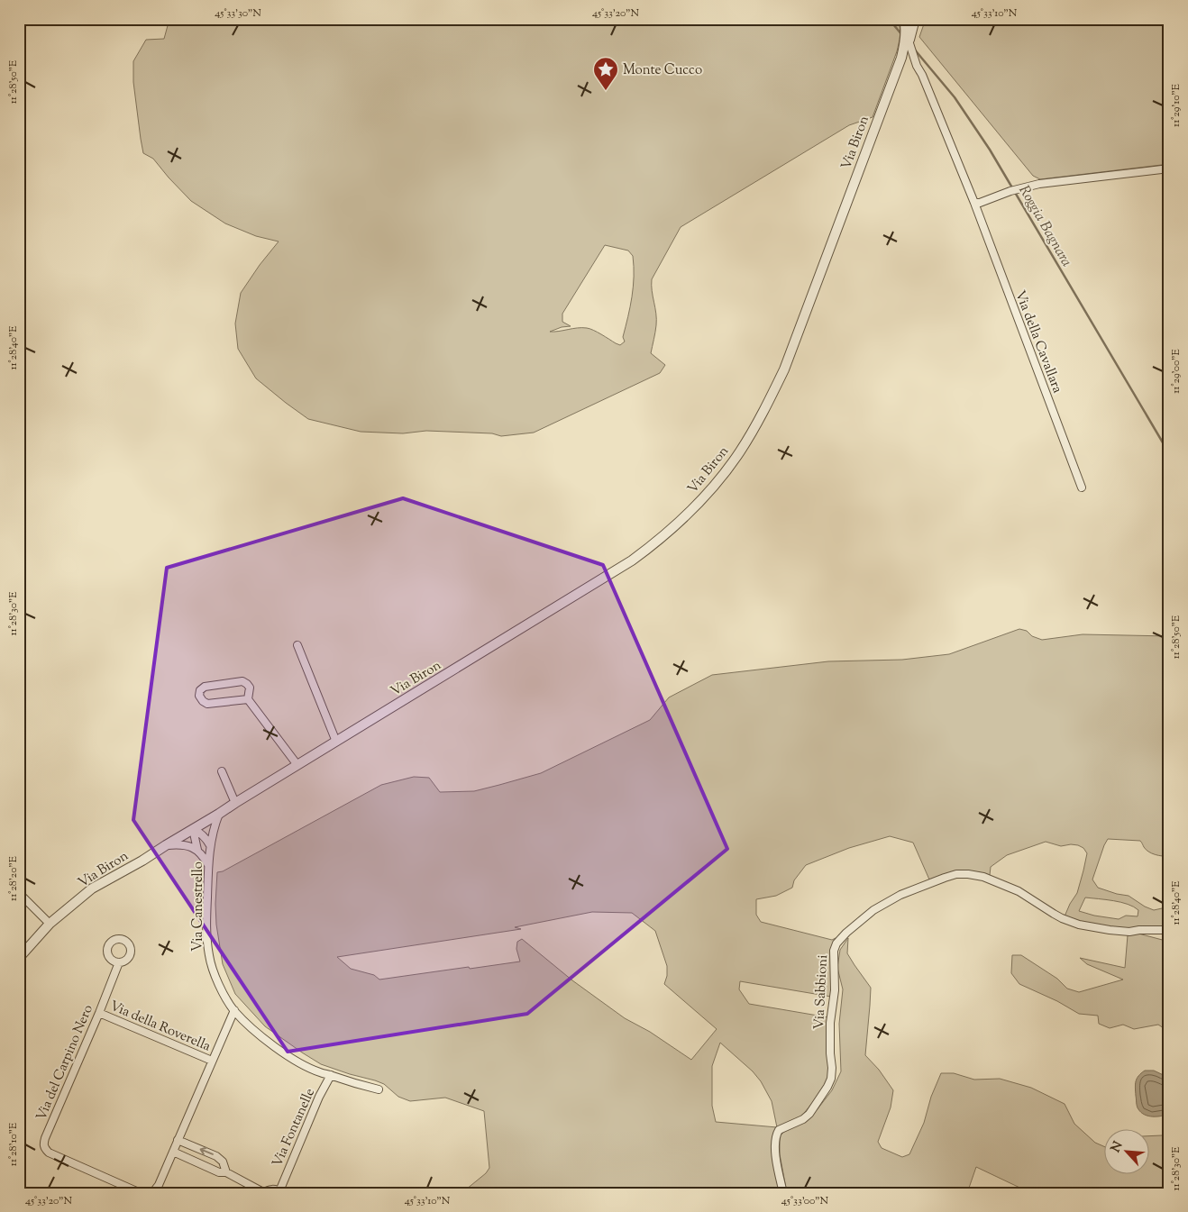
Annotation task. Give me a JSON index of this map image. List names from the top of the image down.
{
  "streets": {
    "street": [
      "Via Biron",
      "Via della Cavallara",
      "Via Canestrello",
      "Via Sabbioni",
      "Via della Roverella",
      "Via del Carpino Nero",
      "Via Fontanelle"
    ]
  },
  "crossings": [
    ["Via Biron", "Via della Cavallara"],
    ["Via Biron", "Via Canestrello"],
    ["Via Canestrello", "Via Fontanelle"],
    ["Via della Roverella", "Via del Carpino Nero"]
  ],
  "water": ["Roggia Bagnara"],
  "places": {
    "place": ["Monte Cucco"]
  },
  "north": "top left",
  "coordinates": [
    "45°33'30\"N",
    "45°33'20\"N",
    "45°33'10\"N",
    "11°28'50\"E",
    "11°29'10\"E",
    "11°28'40\"E",
    "11°29'00\"E",
    "11°28'30\"E",
    "11°28'20\"E",
    "11°28'10\"E",
    "45°33'00\"N"
  ]
}
